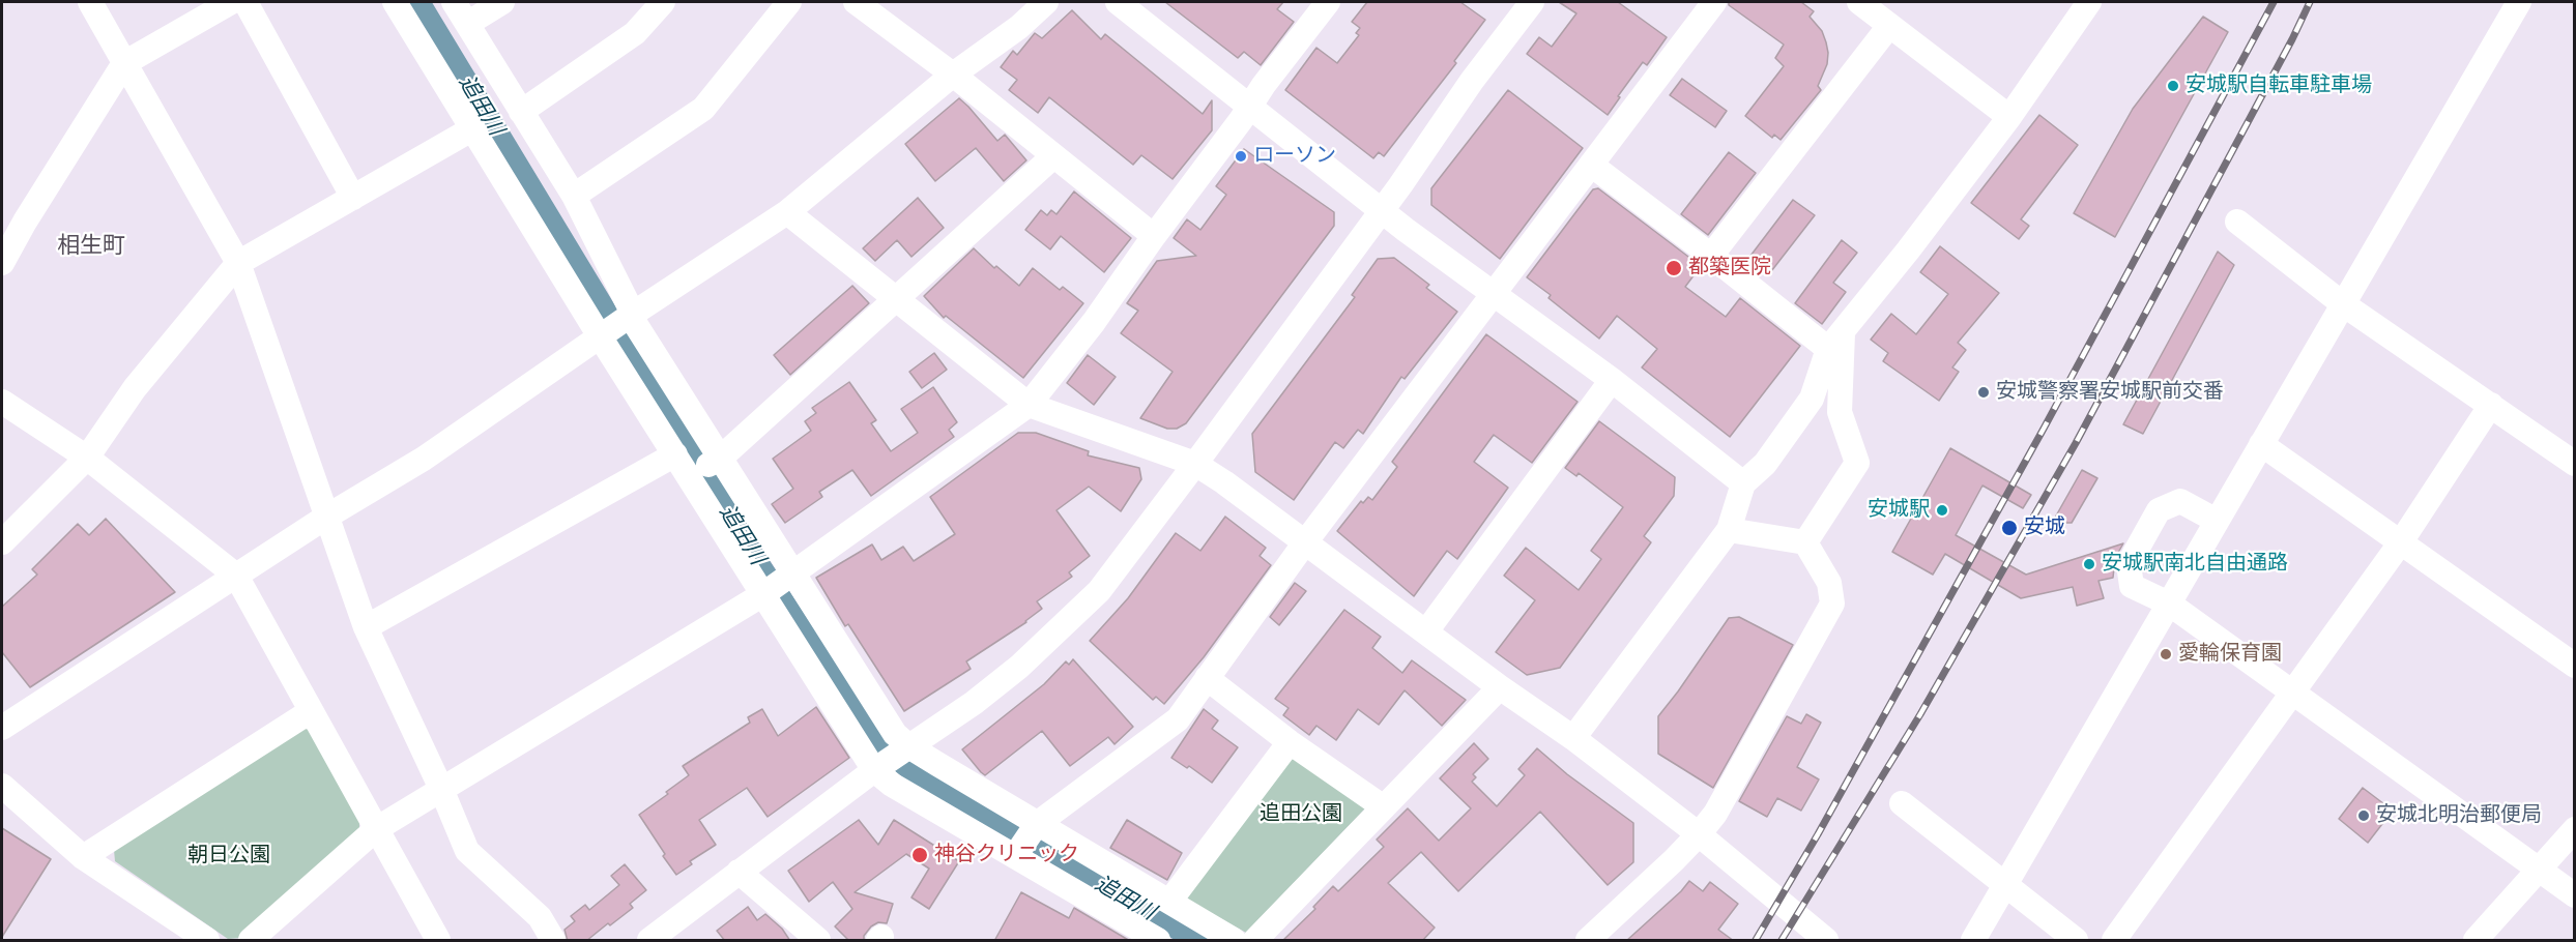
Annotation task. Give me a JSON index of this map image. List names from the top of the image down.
{
  "districts": ["相生町"],
  "water": ["追田川"],
  "parks": ["追田公園", "朝日公園"],
  "places": [
    "安城駅自転車駐車場",
    "ローソン",
    "都築医院",
    "安城警察署安城駅前交番",
    "安城駅",
    "安城",
    "安城駅南北自由通路",
    "愛輪保育園",
    "安城北明治郵便局",
    "神谷クリニック"
  ]
}
